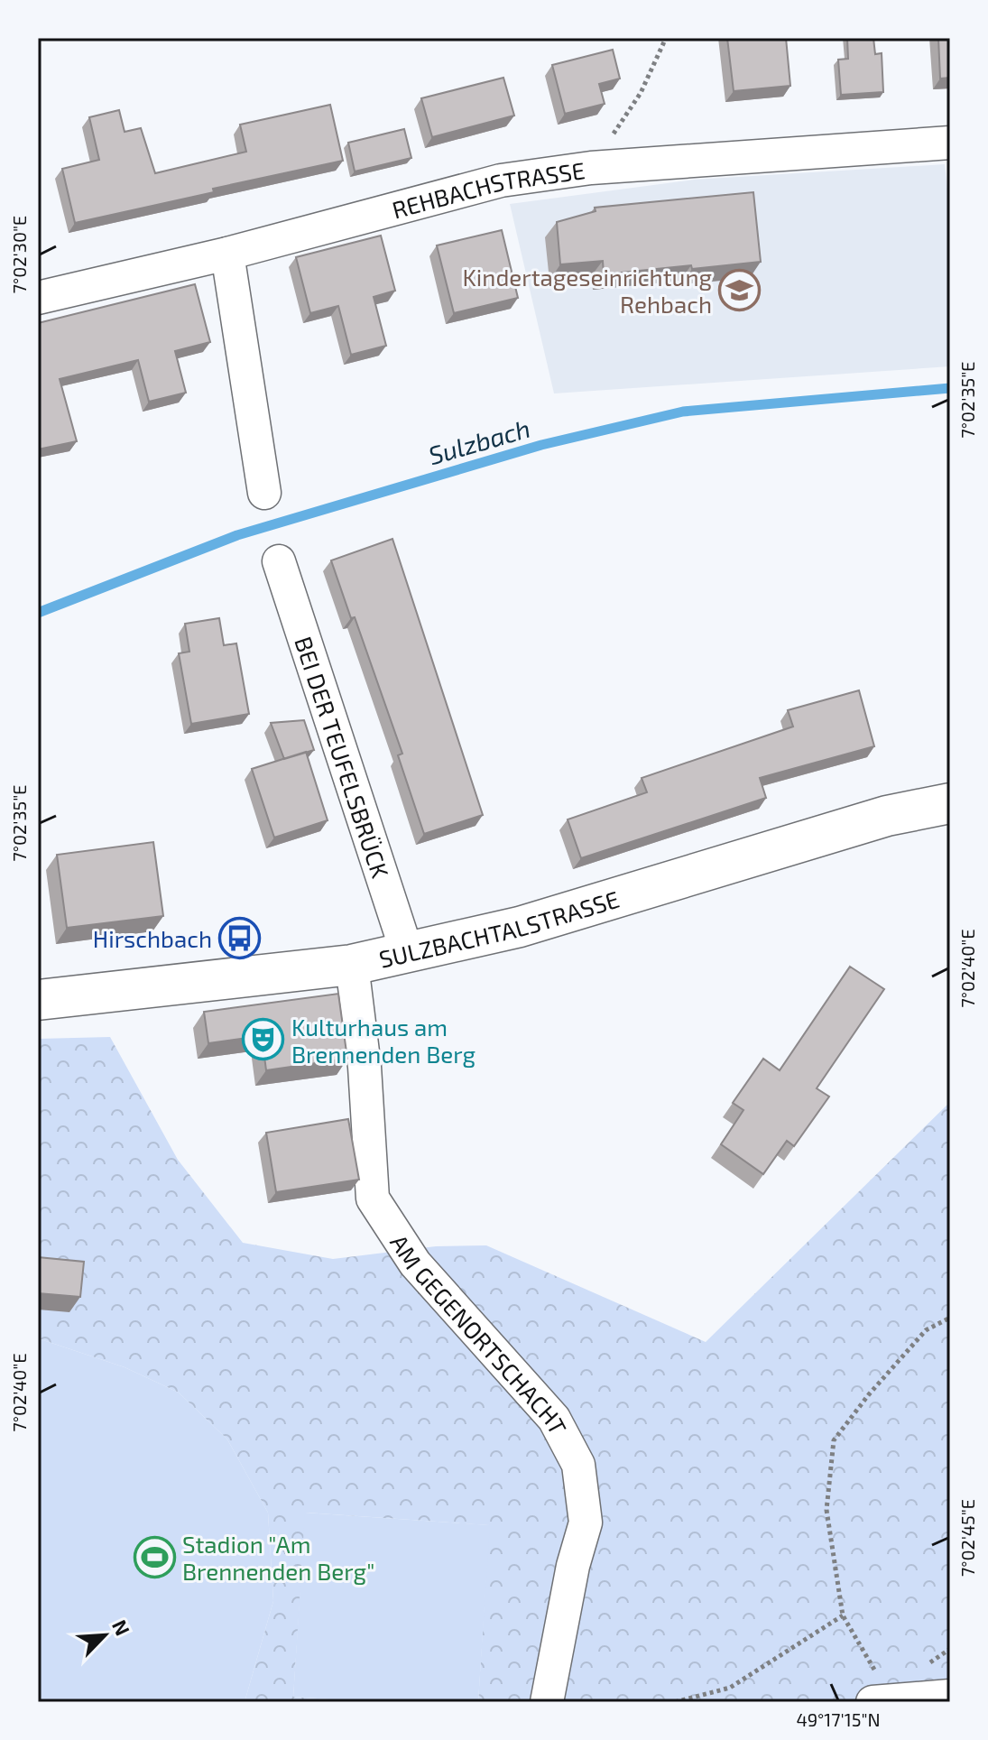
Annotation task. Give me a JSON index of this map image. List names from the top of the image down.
{
  "streets": {
    "main road": ["SULZBACHTALSTRASSE"],
    "street": ["REHBACHSTRASSE", "BEI DER TEUFELSBRÜCK", "AM GEGENORTSCHACHT"]
  },
  "crossings": [
    ["BEI DER TEUFELSBRÜCK", "SULZBACHTALSTRASSE"],
    ["SULZBACHTALSTRASSE", "AM GEGENORTSCHACHT"]
  ],
  "water": ["Sulzbach"],
  "places": {
    "school or university": ["Kindertageseinrichtung Rehbach"],
    "bus stop": ["Hirschbach"],
    "theatre": ["Kulturhaus am Brennenden Berg"],
    "sports": ["Stadion \"Am Brennenden Berg\""]
  },
  "north": "top right",
  "coordinates": [
    "7°02'30\"E",
    "7°02'35\"E",
    "7°02'40\"E",
    "7°02'45\"E",
    "49°17'15\"N"
  ]
}
